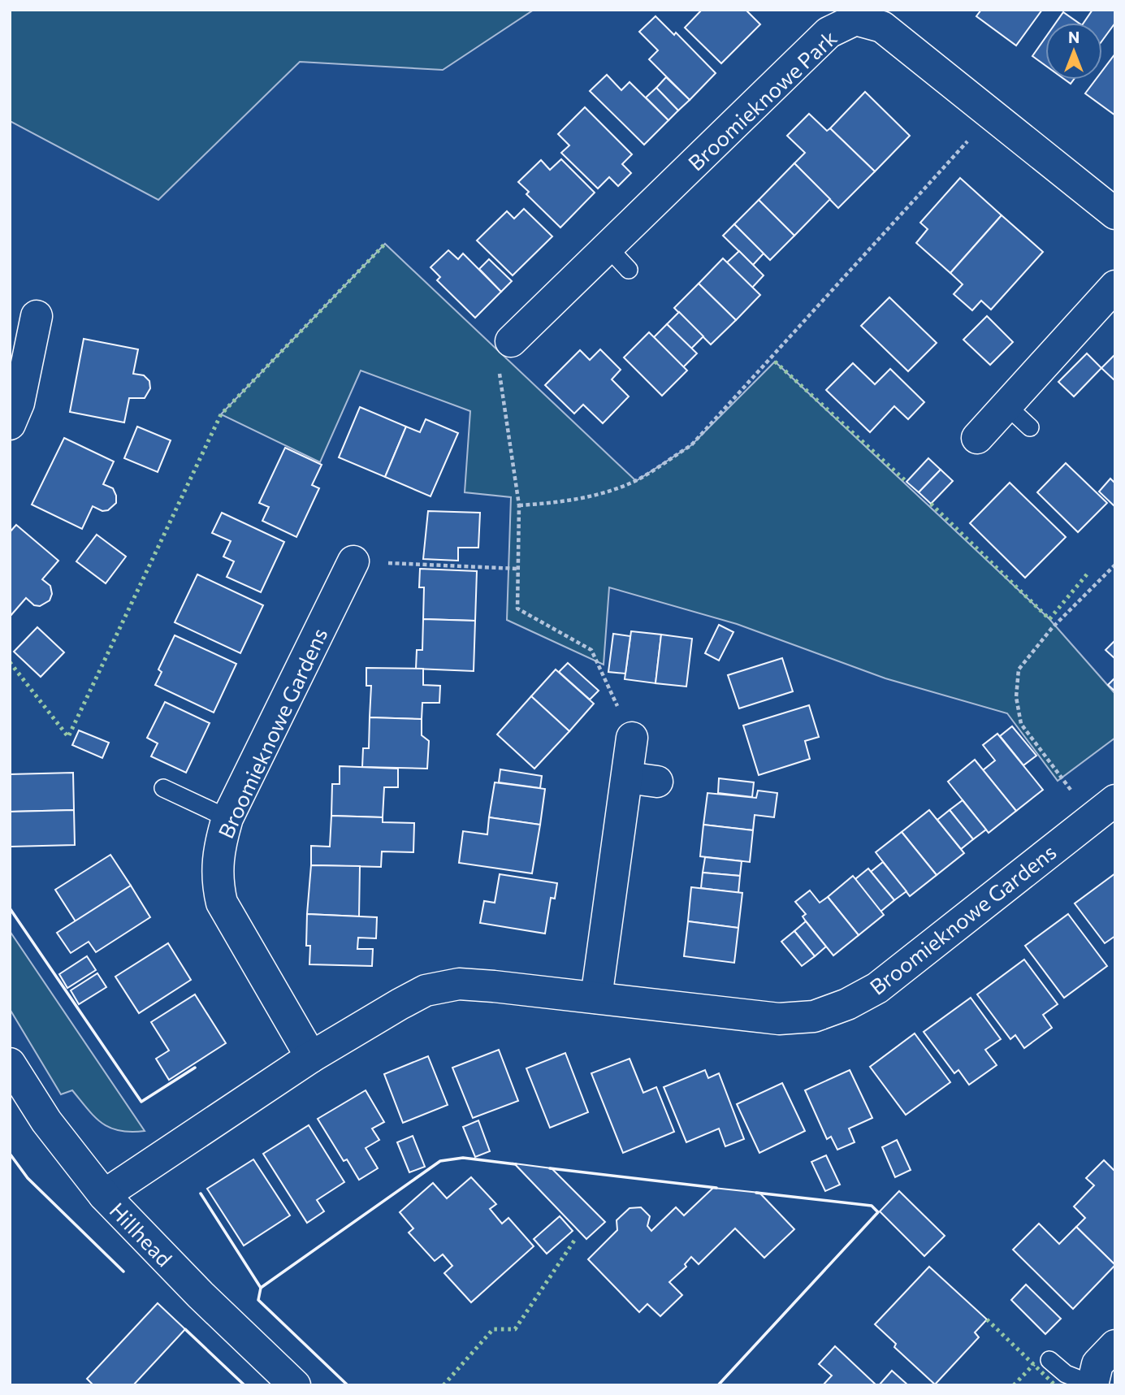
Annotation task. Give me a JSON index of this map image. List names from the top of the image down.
{
  "streets": {
    "street": ["Broomieknowe Park", "Broomieknowe Gardens", "Hillhead"]
  },
  "crossings": [
    ["Broomieknowe Gardens", "Hillhead"]
  ],
  "north": "top"
}
